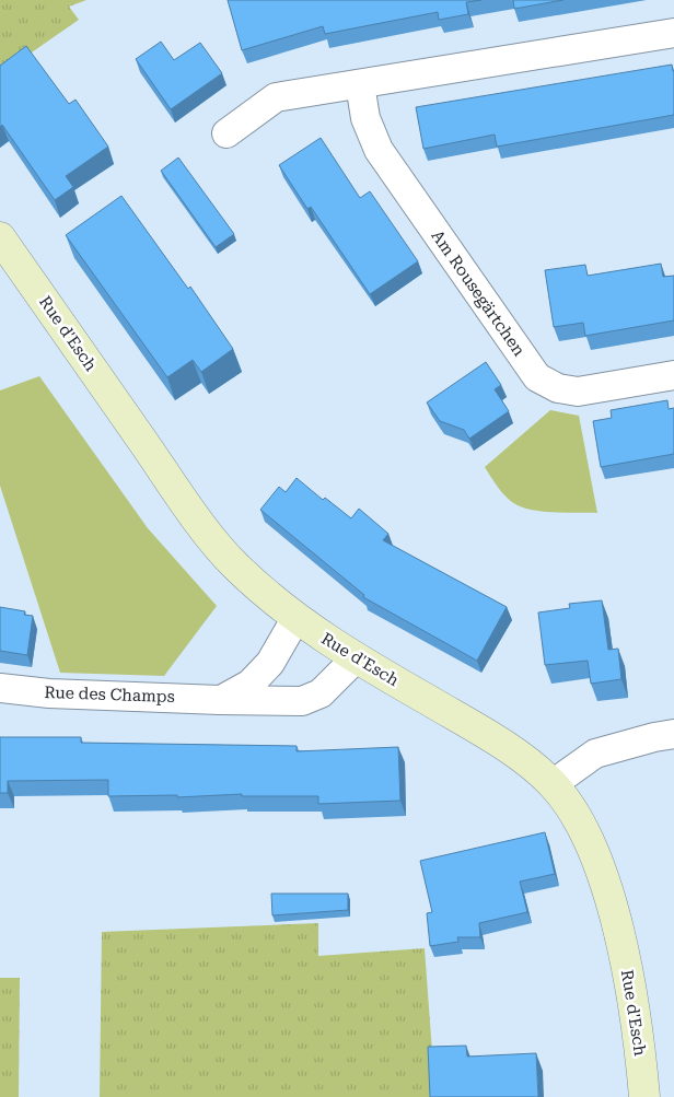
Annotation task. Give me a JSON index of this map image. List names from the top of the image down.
{
  "streets": {
    "main road": ["Rue d'Esch"],
    "street": ["Am Rousegärtchen", "Rue des Champs"]
  },
  "crossings": [
    ["Rue d'Esch", "Rue des Champs"]
  ]
}
